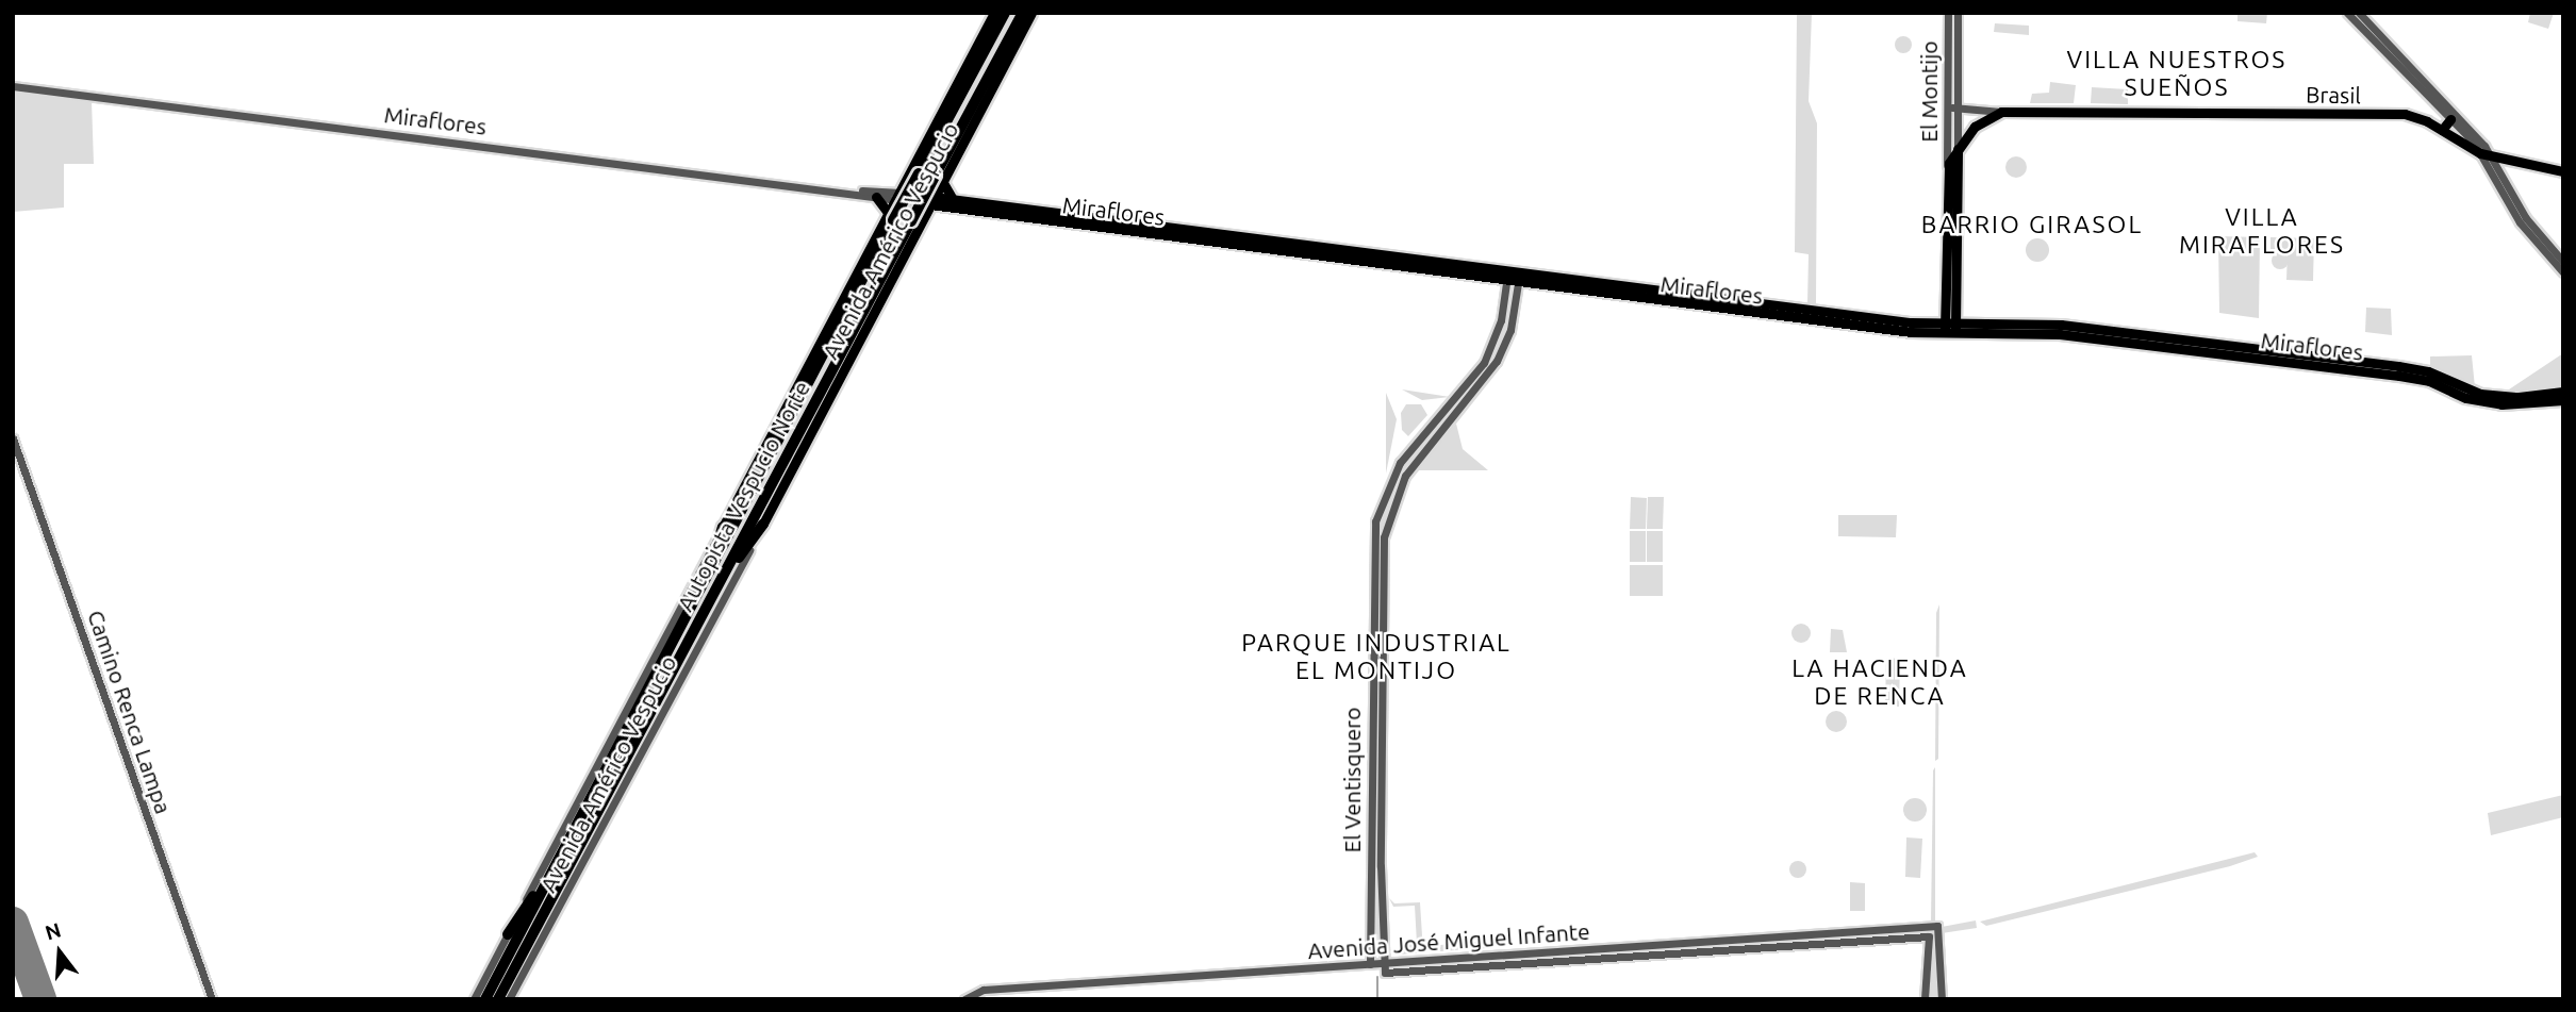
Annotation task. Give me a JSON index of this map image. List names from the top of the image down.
{
  "streets": {
    "highway": ["Autopista Vespucio Norte"],
    "main road": [
      "El Montijo",
      "Brasil",
      "Miraflores",
      "Avenida Américo Vespucio"
    ],
    "street": ["Camino Renca Lampa", "El Ventisquero", "Avenida José Miguel Infante"]
  },
  "crossings": [
    ["El Montijo", "Brasil"],
    ["El Montijo", "Miraflores"],
    ["Miraflores", "Avenida Américo Vespucio"],
    ["Miraflores", "El Ventisquero"],
    ["Avenida Américo Vespucio", "Autopista Vespucio Norte"],
    ["El Ventisquero", "Avenida José Miguel Infante"]
  ],
  "districts": [
    "VILLA NUESTROS SUEÑOS",
    "VILLA MIRAFLORES",
    "BARRIO GIRASOL",
    "PARQUE INDUSTRIAL EL MONTIJO",
    "LA HACIENDA DE RENCA"
  ],
  "north": "top"
}
